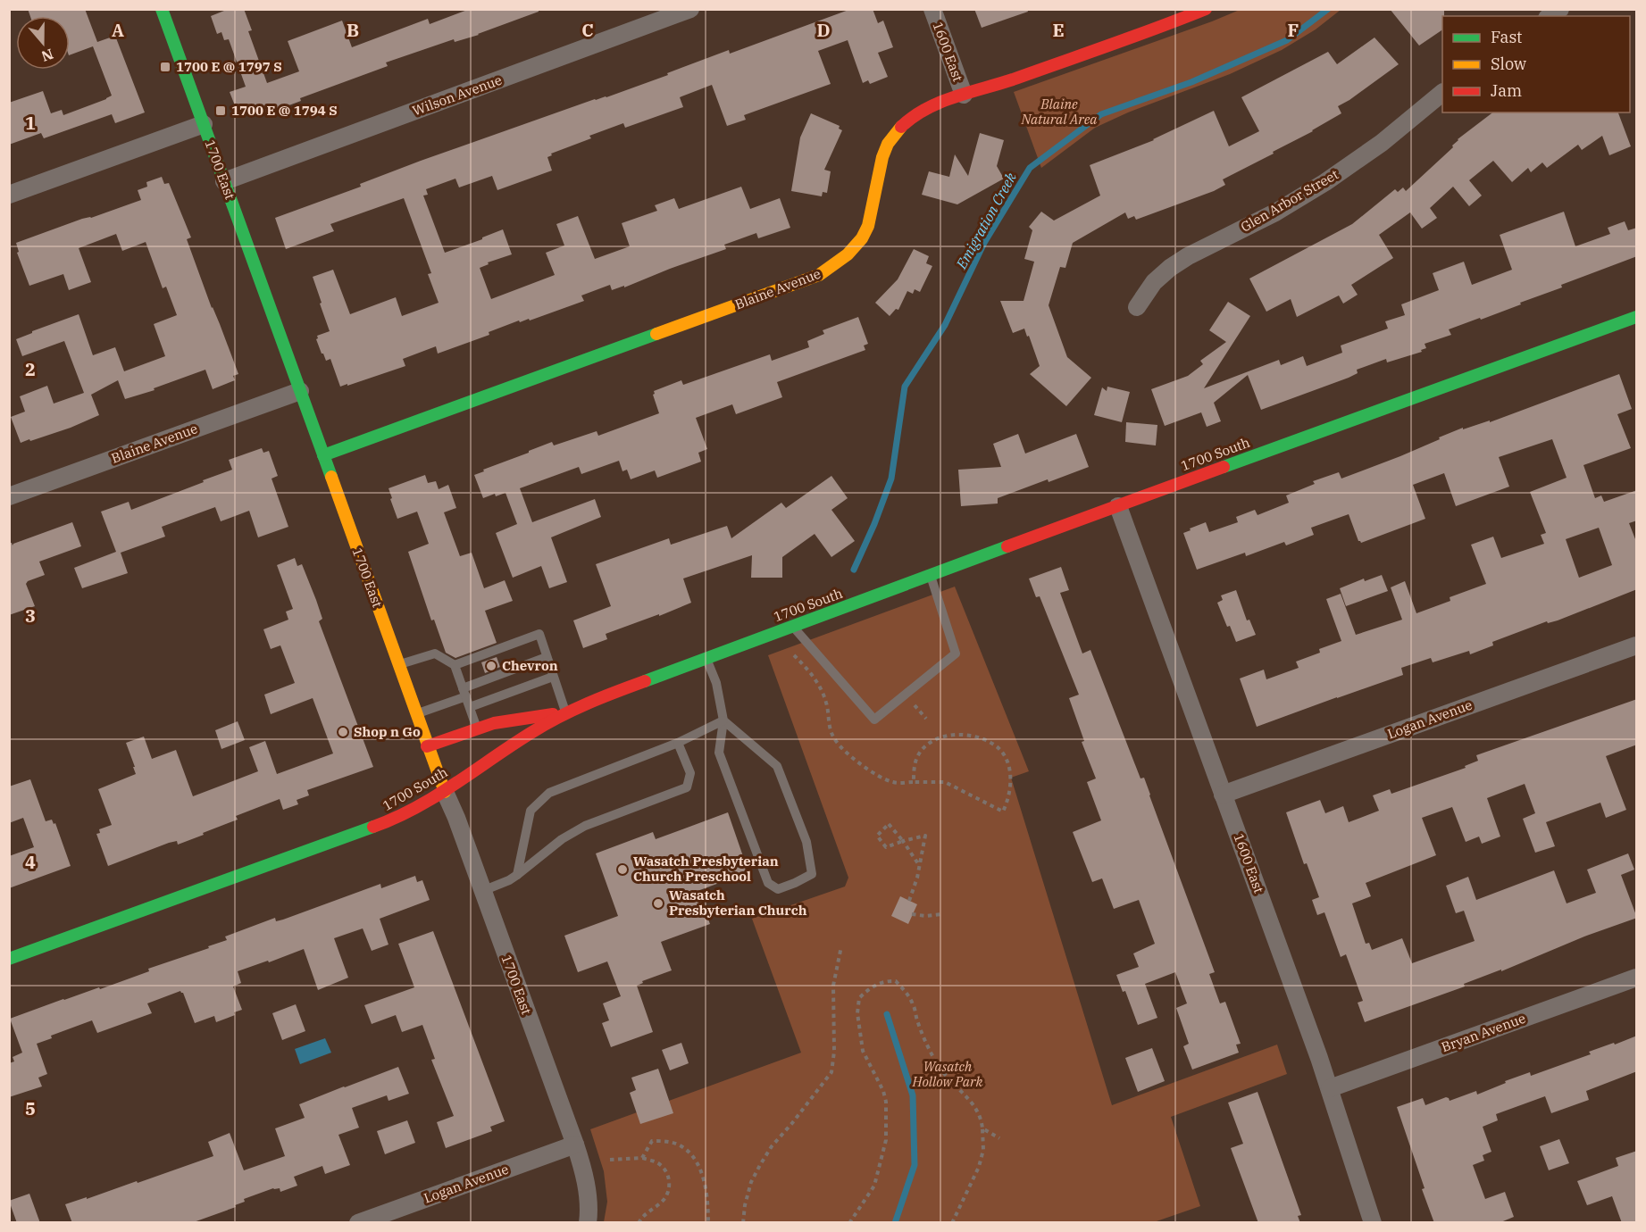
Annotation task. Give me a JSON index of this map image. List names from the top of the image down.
{
  "streets": {
    "street": [
      "1600 East",
      "Wilson Avenue",
      "1700 East",
      "Glen Arbor Street",
      "Blaine Avenue",
      "1700 South",
      "Logan Avenue",
      "Bryan Avenue"
    ]
  },
  "crossings": [
    ["1600 East", "Blaine Avenue"],
    ["1600 East", "1700 South"],
    ["1600 East", "Logan Avenue"],
    ["1600 East", "Bryan Avenue"],
    ["Wilson Avenue", "1700 East"],
    ["1700 East", "Blaine Avenue"],
    ["1700 East", "1700 South"],
    ["1700 East", "Logan Avenue"]
  ],
  "water": ["Emigration Creek"],
  "parks": ["Blaine Natural Area", "Wasatch Hollow Park"],
  "places": {
    "transit": ["1700 E @ 1797 S", "1700 E @ 1794 S"],
    "other": [
      "Chevron",
      "Shop n Go",
      "Wasatch Presbyterian Church Preschool",
      "Wasatch Presbyterian Church"
    ]
  },
  "legend": ["Fast", "Slow", "Jam"],
  "north": "bottom",
  "grid": {
    "columns": [
      "A",
      "B",
      "C",
      "D",
      "E",
      "F"
    ],
    "rows": [
      "1",
      "2",
      "3",
      "4",
      "5"
    ]
  }
}
